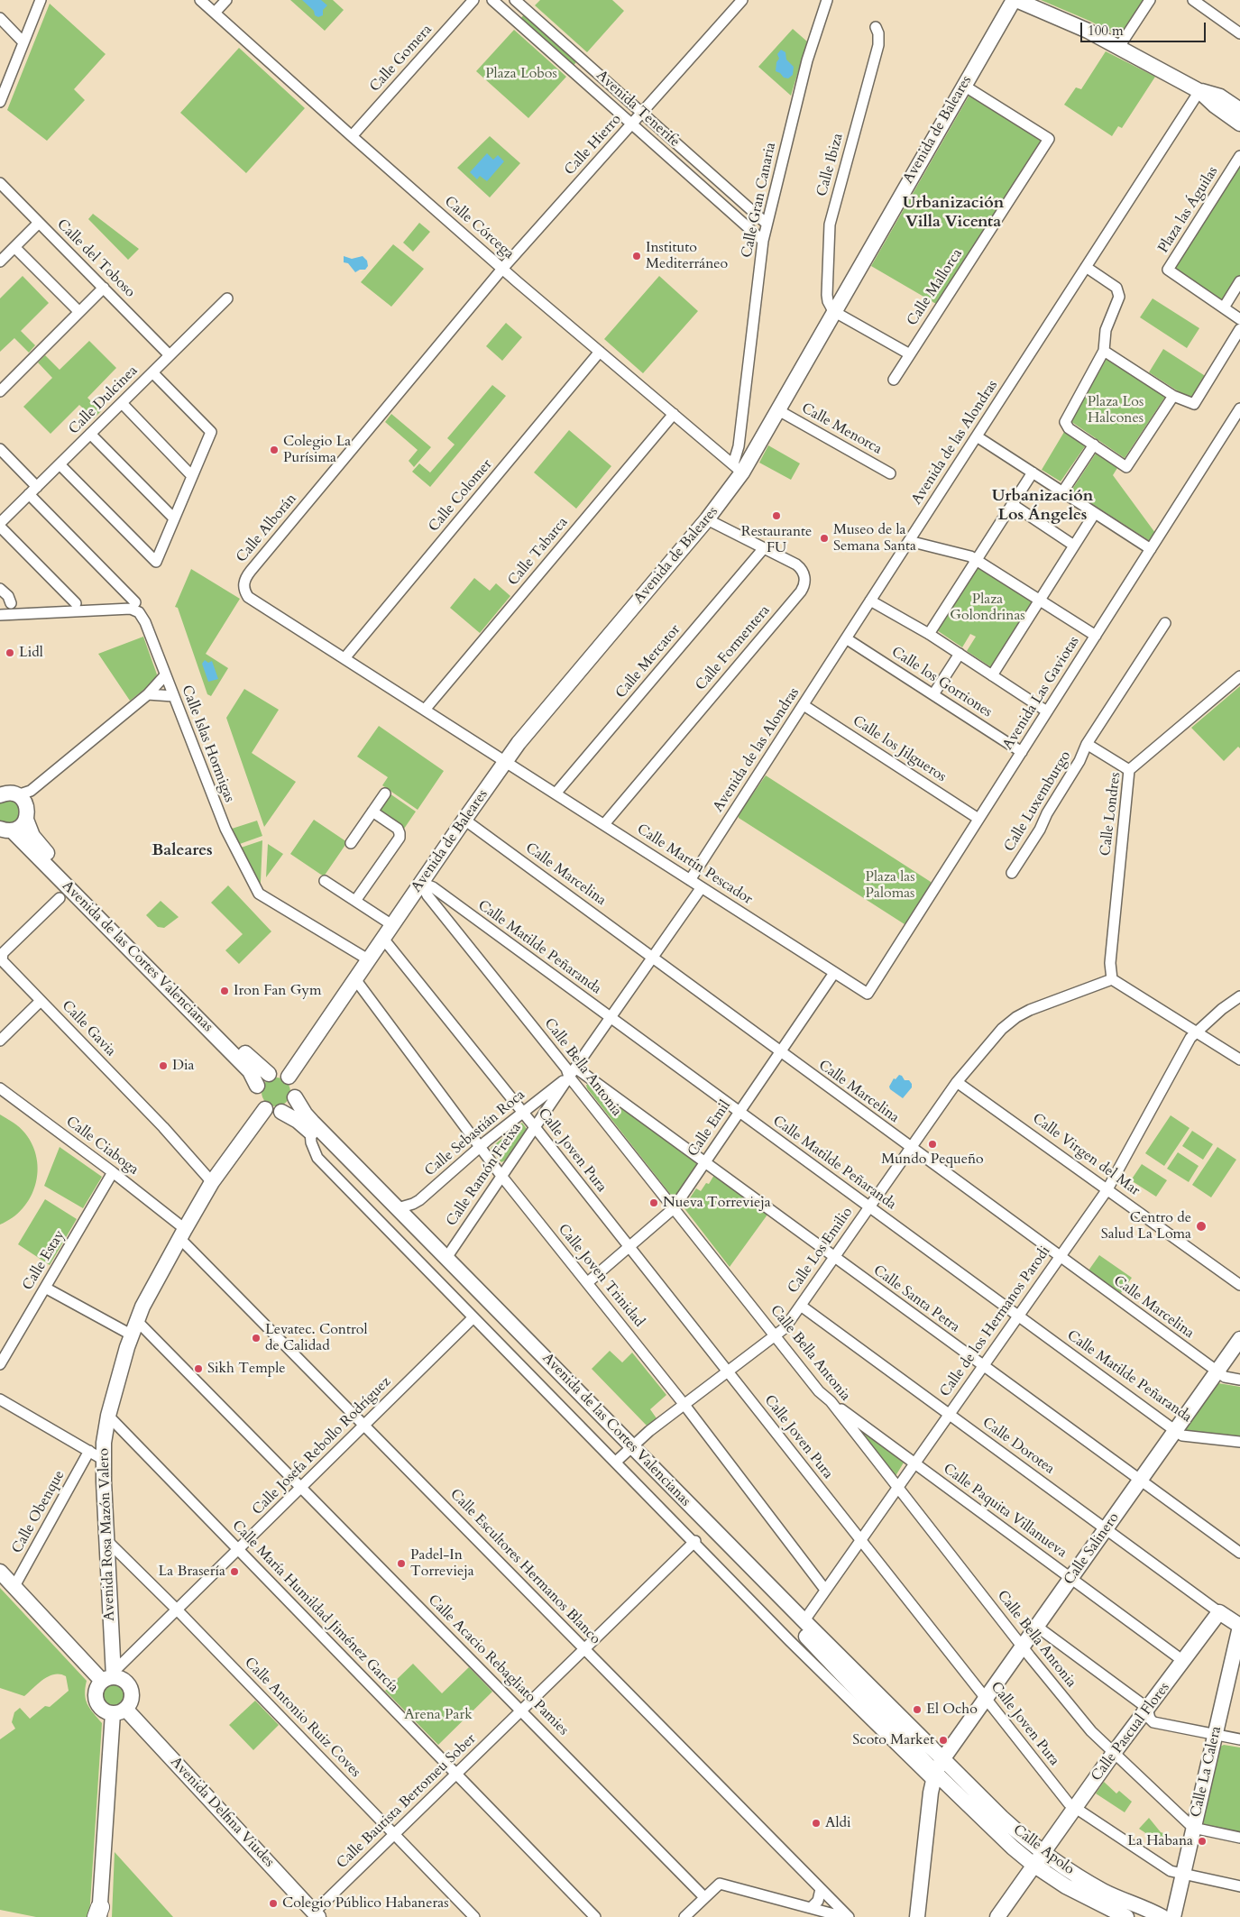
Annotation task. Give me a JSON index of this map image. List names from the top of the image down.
{
  "streets": {
    "main road": [
      "Avenida de Baleares",
      "Avenida de las Cortes Valencianas",
      "Avenida Rosa Mazón Valero",
      "Calle Salinero",
      "Calle Pascual Flores",
      "Calle La Calera",
      "Avenida Delfina Viudes",
      "Calle Apolo"
    ],
    "street": [
      "Calle Gomera",
      "Avenida Tenerife",
      "Calle Hierro",
      "Calle Ibiza",
      "Calle Gran Canaria",
      "Plaza las Águilas",
      "Calle Córcega",
      "Calle del Toboso",
      "Calle Mallorca",
      "Calle Dulcinea",
      "Calle Menorca",
      "Avenida de las Alondras",
      "Calle Colomer",
      "Calle Alborán",
      "Calle Tabarca",
      "Calle Formentera",
      "Calle Mercator",
      "Calle los Gorriones",
      "Avenida Las Gaviotas",
      "Calle Islas Hormigas",
      "Calle los Jilgueros",
      "Calle Luxemburgo",
      "Calle Londres",
      "Calle Martín Pescador",
      "Calle Marcelina",
      "Calle Matilde Peñaranda",
      "Calle Gavia",
      "Calle Bella Antonia",
      "Calle Emil",
      "Calle Sebastián Roca",
      "Calle Ciaboga",
      "Calle Joven Pura",
      "Calle Virgen del Mar",
      "Calle Ramón Freixa",
      "Calle Los Emilio",
      "Calle Estay",
      "Calle Joven Trinidad",
      "Calle Santa Petra",
      "Calle de los Hermanos Parodi",
      "Calle Josefa Rebollo Rodríguez",
      "Calle Dorotea",
      "Calle Paquita Villanueva",
      "Calle Obenque",
      "Calle Escultores Hermanos Blanco",
      "Calle María Humildad Jiménez García",
      "Calle Acacio Rebagliato Pamies",
      "Calle Antonio Ruiz Coves",
      "Calle Bautista Bertomeu Sober"
    ]
  },
  "crossings": [
    ["Calle Gomera", "Calle Córcega"],
    ["Avenida Tenerife", "Calle Hierro"],
    ["Avenida Tenerife", "Calle Gran Canaria"],
    ["Avenida de Baleares", "Calle Ibiza"],
    ["Avenida de Baleares", "Calle Gran Canaria"],
    ["Avenida de Baleares", "Calle Córcega"],
    ["Avenida de Baleares", "Calle Mallorca"],
    ["Avenida de Baleares", "Calle Menorca"],
    ["Avenida de Baleares", "Calle Alborán"],
    ["Avenida de Baleares", "Calle Formentera"],
    ["Avenida de Baleares", "Calle Islas Hormigas"],
    ["Avenida de Baleares", "Calle Martín Pescador"],
    ["Avenida de Baleares", "Calle Marcelina"],
    ["Avenida de Baleares", "Calle Matilde Peñaranda"],
    ["Avenida de Baleares", "Avenida de las Cortes Valencianas"],
    ["Avenida de Baleares", "Calle Bella Antonia"],
    ["Avenida de Baleares", "Calle Joven Pura"],
    ["Avenida de Baleares", "Calle Joven Trinidad"],
    ["Avenida de Baleares", "Avenida Rosa Mazón Valero"],
    ["Calle Hierro", "Calle Córcega"],
    ["Calle Hierro", "Calle Alborán"],
    ["Calle Gran Canaria", "Calle Córcega"],
    ["Calle Córcega", "Calle Colomer"],
    ["Calle Córcega", "Calle Alborán"],
    ["Calle Córcega", "Calle Tabarca"],
    ["Calle del Toboso", "Calle Dulcinea"],
    ["Avenida de las Alondras", "Calle los Gorriones"],
    ["Avenida de las Alondras", "Calle los Jilgueros"],
    ["Avenida de las Alondras", "Calle Martín Pescador"],
    ["Calle Colomer", "Calle Alborán"],
    ["Calle Alborán", "Calle Tabarca"],
    ["Calle Alborán", "Calle Martín Pescador"],
    ["Calle Formentera", "Calle Mercator"],
    ["Calle Formentera", "Calle Martín Pescador"],
    ["Calle Mercator", "Calle Martín Pescador"],
    ["Calle los Gorriones", "Avenida Las Gaviotas"],
    ["Avenida Las Gaviotas", "Calle los Jilgueros"],
    ["Avenida Las Gaviotas", "Calle Martín Pescador"],
    ["Calle Luxemburgo", "Calle Londres"],
    ["Calle Londres", "Calle Los Emilio"],
    ["Calle Martín Pescador", "Calle Emil"],
    ["Calle Martín Pescador", "Calle Ramón Freixa"],
    ["Calle Marcelina", "Calle Emil"],
    ["Calle Marcelina", "Calle Ramón Freixa"],
    ["Calle Marcelina", "Calle Los Emilio"],
    ["Calle Marcelina", "Calle de los Hermanos Parodi"],
    ["Calle Marcelina", "Calle Salinero"],
    ["Calle Matilde Peñaranda", "Calle Bella Antonia"],
    ["Calle Matilde Peñaranda", "Calle Emil"],
    ["Calle Matilde Peñaranda", "Calle Ramón Freixa"],
    ["Calle Matilde Peñaranda", "Calle Los Emilio"],
    ["Calle Matilde Peñaranda", "Calle de los Hermanos Parodi"],
    ["Calle Matilde Peñaranda", "Calle Salinero"],
    ["Avenida de las Cortes Valencianas", "Calle Sebastián Roca"],
    ["Avenida de las Cortes Valencianas", "Calle Ramón Freixa"],
    ["Avenida de las Cortes Valencianas", "Calle Los Emilio"],
    ["Avenida de las Cortes Valencianas", "Calle de los Hermanos Parodi"],
    ["Avenida de las Cortes Valencianas", "Calle Josefa Rebollo Rodríguez"],
    ["Avenida de las Cortes Valencianas", "Avenida Rosa Mazón Valero"],
    ["Avenida de las Cortes Valencianas", "Calle Salinero"],
    ["Avenida de las Cortes Valencianas", "Calle Bautista Bertomeu Sober"],
    ["Avenida de las Cortes Valencianas", "Calle Apolo"],
    ["Calle Gavia", "Avenida Rosa Mazón Valero"],
    ["Calle Bella Antonia", "Calle Emil"],
    ["Calle Bella Antonia", "Calle Sebastián Roca"],
    ["Calle Bella Antonia", "Calle Ramón Freixa"],
    ["Calle Bella Antonia", "Calle Los Emilio"],
    ["Calle Bella Antonia", "Calle Santa Petra"],
    ["Calle Bella Antonia", "Calle de los Hermanos Parodi"],
    ["Calle Bella Antonia", "Calle Paquita Villanueva"],
    ["Calle Bella Antonia", "Calle Salinero"],
    ["Calle Bella Antonia", "Calle Pascual Flores"],
    ["Calle Bella Antonia", "Calle La Calera"],
    ["Calle Emil", "Calle Joven Pura"],
    ["Calle Emil", "Calle Joven Trinidad"],
    ["Calle Emil", "Calle Santa Petra"],
    ["Calle Sebastián Roca", "Calle Joven Pura"],
    ["Calle Sebastián Roca", "Calle Ramón Freixa"],
    ["Calle Sebastián Roca", "Calle Joven Trinidad"],
    ["Calle Sebastián Roca", "Calle Santa Petra"],
    ["Calle Ciaboga", "Calle Estay"],
    ["Calle Ciaboga", "Avenida Rosa Mazón Valero"],
    ["Calle Ciaboga", "Calle Escultores Hermanos Blanco"],
    ["Calle Joven Pura", "Calle Ramón Freixa"],
    ["Calle Joven Pura", "Calle Los Emilio"],
    ["Calle Joven Pura", "Calle de los Hermanos Parodi"],
    ["Calle Joven Pura", "Calle Salinero"],
    ["Calle Joven Pura", "Calle Pascual Flores"],
    ["Calle Joven Pura", "Calle La Calera"],
    ["Calle Virgen del Mar", "Calle Los Emilio"],
    ["Calle Virgen del Mar", "Calle de los Hermanos Parodi"],
    ["Calle Ramón Freixa", "Calle Joven Trinidad"],
    ["Calle Ramón Freixa", "Calle Santa Petra"],
    ["Calle Los Emilio", "Calle Joven Trinidad"],
    ["Calle Los Emilio", "Calle Santa Petra"],
    ["Calle Los Emilio", "Calle Dorotea"],
    ["Calle Joven Trinidad", "Calle de los Hermanos Parodi"],
    ["Calle Santa Petra", "Calle de los Hermanos Parodi"],
    ["Calle Santa Petra", "Calle Salinero"],
    ["Calle de los Hermanos Parodi", "Calle Dorotea"],
    ["Calle de los Hermanos Parodi", "Calle Paquita Villanueva"],
    ["Calle Josefa Rebollo Rodríguez", "Avenida Rosa Mazón Valero"],
    ["Calle Josefa Rebollo Rodríguez", "Calle Escultores Hermanos Blanco"],
    ["Calle Josefa Rebollo Rodríguez", "Calle María Humildad Jiménez García"],
    ["Calle Josefa Rebollo Rodríguez", "Calle Acacio Rebagliato Pamies"],
    ["Calle Josefa Rebollo Rodríguez", "Calle Antonio Ruiz Coves"],
    ["Calle Josefa Rebollo Rodríguez", "Avenida Delfina Viudes"],
    ["Calle Dorotea", "Calle Salinero"],
    ["Calle Dorotea", "Calle Pascual Flores"],
    ["Calle Paquita Villanueva", "Calle Salinero"],
    ["Calle Paquita Villanueva", "Calle Pascual Flores"],
    ["Avenida Rosa Mazón Valero", "Calle Escultores Hermanos Blanco"],
    ["Avenida Rosa Mazón Valero", "Calle María Humildad Jiménez García"],
    ["Avenida Rosa Mazón Valero", "Calle Acacio Rebagliato Pamies"],
    ["Avenida Rosa Mazón Valero", "Calle Antonio Ruiz Coves"],
    ["Avenida Rosa Mazón Valero", "Avenida Delfina Viudes"],
    ["Calle Salinero", "Calle Apolo"],
    ["Calle Escultores Hermanos Blanco", "Calle Bautista Bertomeu Sober"],
    ["Calle María Humildad Jiménez García", "Calle Bautista Bertomeu Sober"],
    ["Calle Acacio Rebagliato Pamies", "Calle Bautista Bertomeu Sober"],
    ["Calle Antonio Ruiz Coves", "Calle Bautista Bertomeu Sober"],
    ["Calle Pascual Flores", "Calle Apolo"],
    ["Calle Bautista Bertomeu Sober", "Avenida Delfina Viudes"]
  ],
  "districts": ["Urbanización Villa Vicenta", "Urbanización Los Ángeles", "Baleares"],
  "parks": [
    "Plaza Lobos",
    "Plaza Los Halcones",
    "Plaza Golondrinas",
    "Plaza las Palomas",
    "Arena Park"
  ],
  "places": [
    "Instituto Mediterráneo",
    "Colegio La Purísima",
    "Restaurante FU",
    "Museo de la Semana Santa",
    "Lidl",
    "Iron Fan Gym",
    "Dia",
    "Mundo Pequeño",
    "Nueva Torrevieja",
    "Centro de Salud La Loma",
    "Levatec. Control de Calidad",
    "Sikh Temple",
    "Padel-In Torrevieja",
    "La Brasería",
    "El Ocho",
    "Scoto Market",
    "Aldi",
    "La Habana",
    "Colegio Público Habaneras"
  ],
  "scale_bar": "100 m"
}
